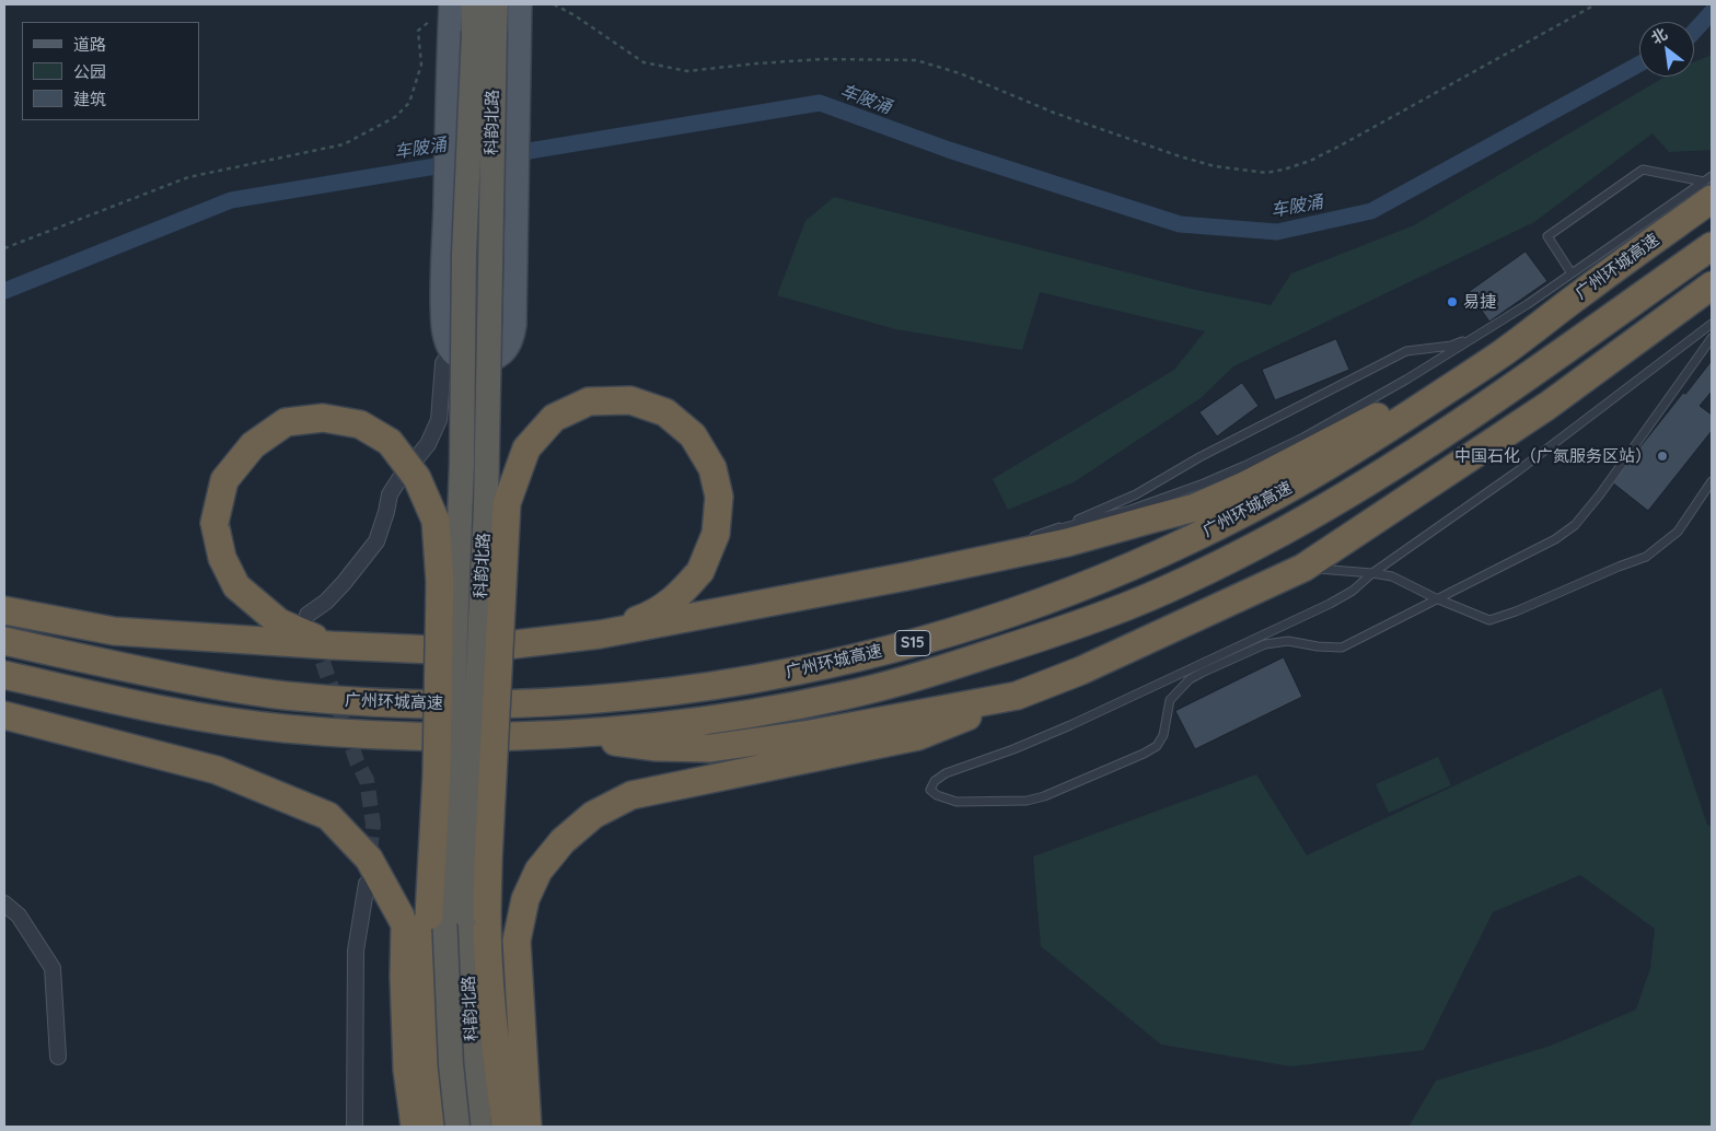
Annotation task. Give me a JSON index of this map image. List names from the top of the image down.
{
  "streets": {
    "highway": ["科韵北路", "广州环城高速", "S15"]
  },
  "water": ["车陂涌"],
  "places": ["易捷", "中国石化（广氮服务区站）"],
  "legend": ["道路", "公园", "建筑"],
  "north": "top left"
}
